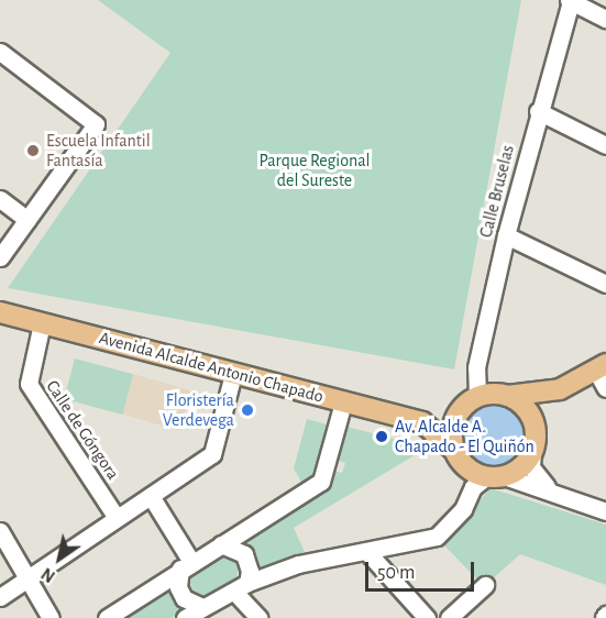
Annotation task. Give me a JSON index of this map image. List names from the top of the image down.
{
  "streets": {
    "main road": ["Avenida Alcalde Antonio Chapado"],
    "street": ["Calle Bruselas", "Calle de Góngora"]
  },
  "crossings": [
    ["Calle Bruselas", "Avenida Alcalde Antonio Chapado"],
    ["Avenida Alcalde Antonio Chapado", "Calle de Góngora"]
  ],
  "parks": ["Parque Regional del Sureste"],
  "places": ["Escuela Infantil Fantasía", "Floristería Verdevega", "Av. Alcalde A. Chapado - El Quiñón"],
  "scale_bar": "50 m",
  "north": "bottom left"
}
